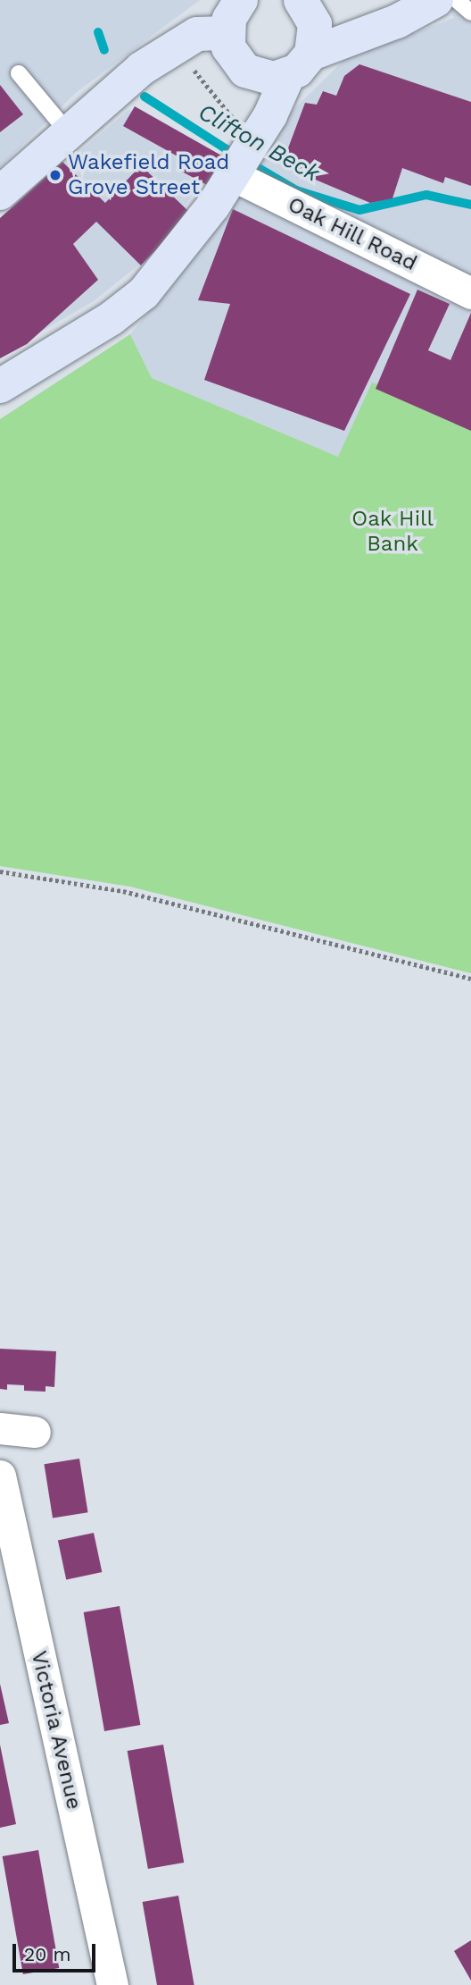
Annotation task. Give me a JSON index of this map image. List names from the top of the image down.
{
  "streets": {
    "street": ["Oak Hill Road", "Victoria Avenue"]
  },
  "water": ["Clifton Beck"],
  "parks": ["Oak Hill Bank"],
  "places": ["Wakefield Road Grove Street"],
  "scale_bar": "20 m"
}
